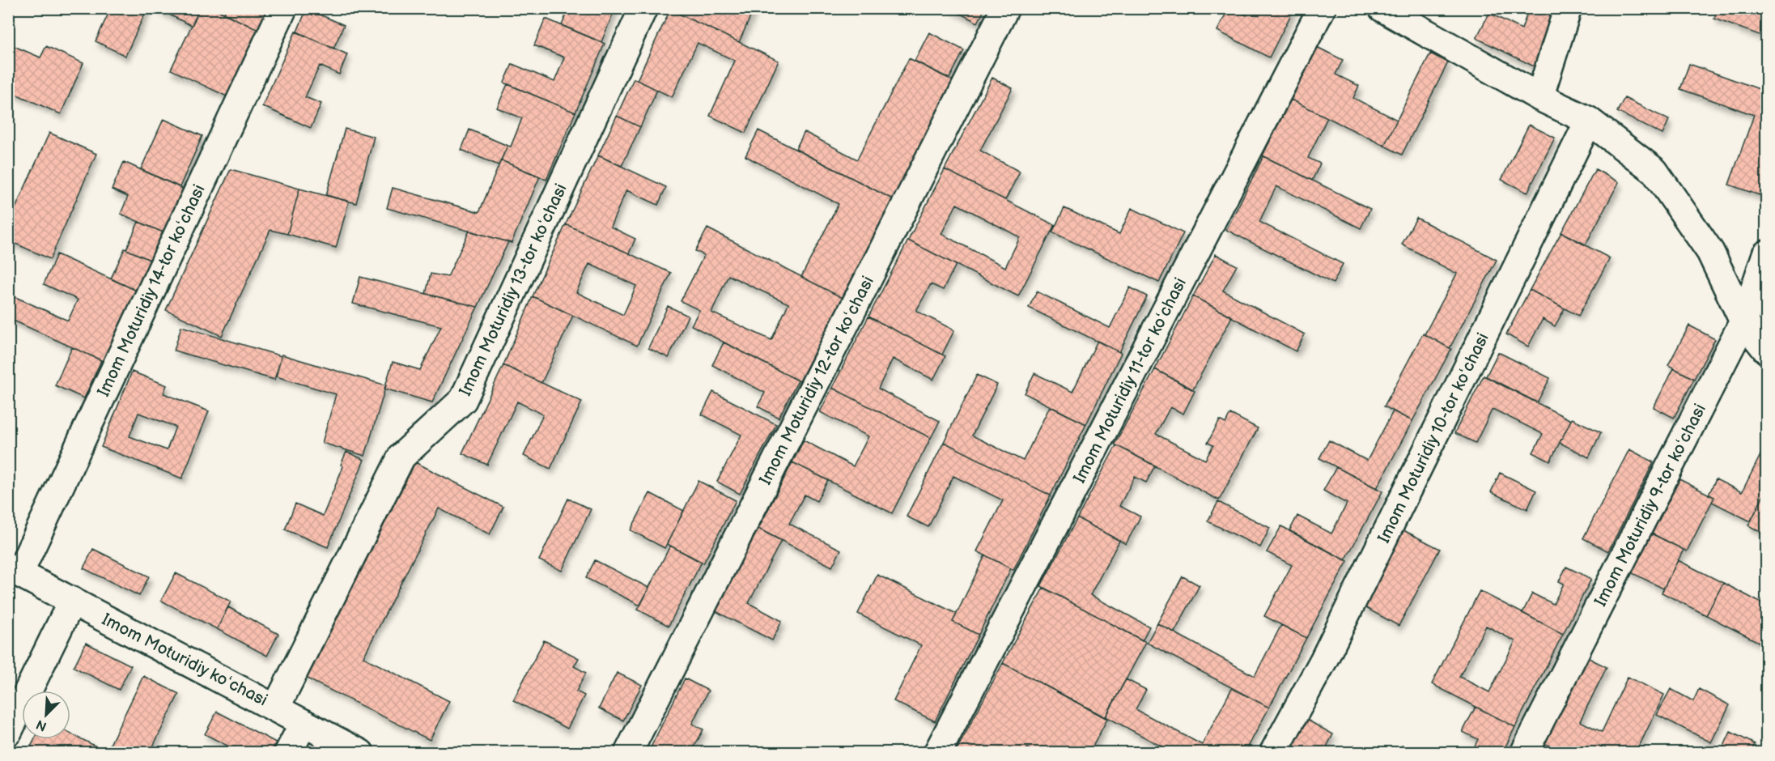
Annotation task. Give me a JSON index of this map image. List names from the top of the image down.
{
  "streets": {
    "street": [
      "Imom Moturidiy 13-tor koʻchasi",
      "Imom Moturidiy 14-tor koʻchasi",
      "Imom Moturidiy 12-tor koʻchasi",
      "Imom Moturidiy 11-tor koʻchasi",
      "Imom Moturidiy 10-tor koʻchasi",
      "Imom Moturidiy 9-tor koʻchasi",
      "Imom Moturidiy koʻchasi"
    ]
  },
  "crossings": [
    ["Imom Moturidiy 13-tor koʻchasi", "Imom Moturidiy koʻchasi"],
    ["Imom Moturidiy 14-tor koʻchasi", "Imom Moturidiy koʻchasi"]
  ],
  "north": "bottom left"
}
